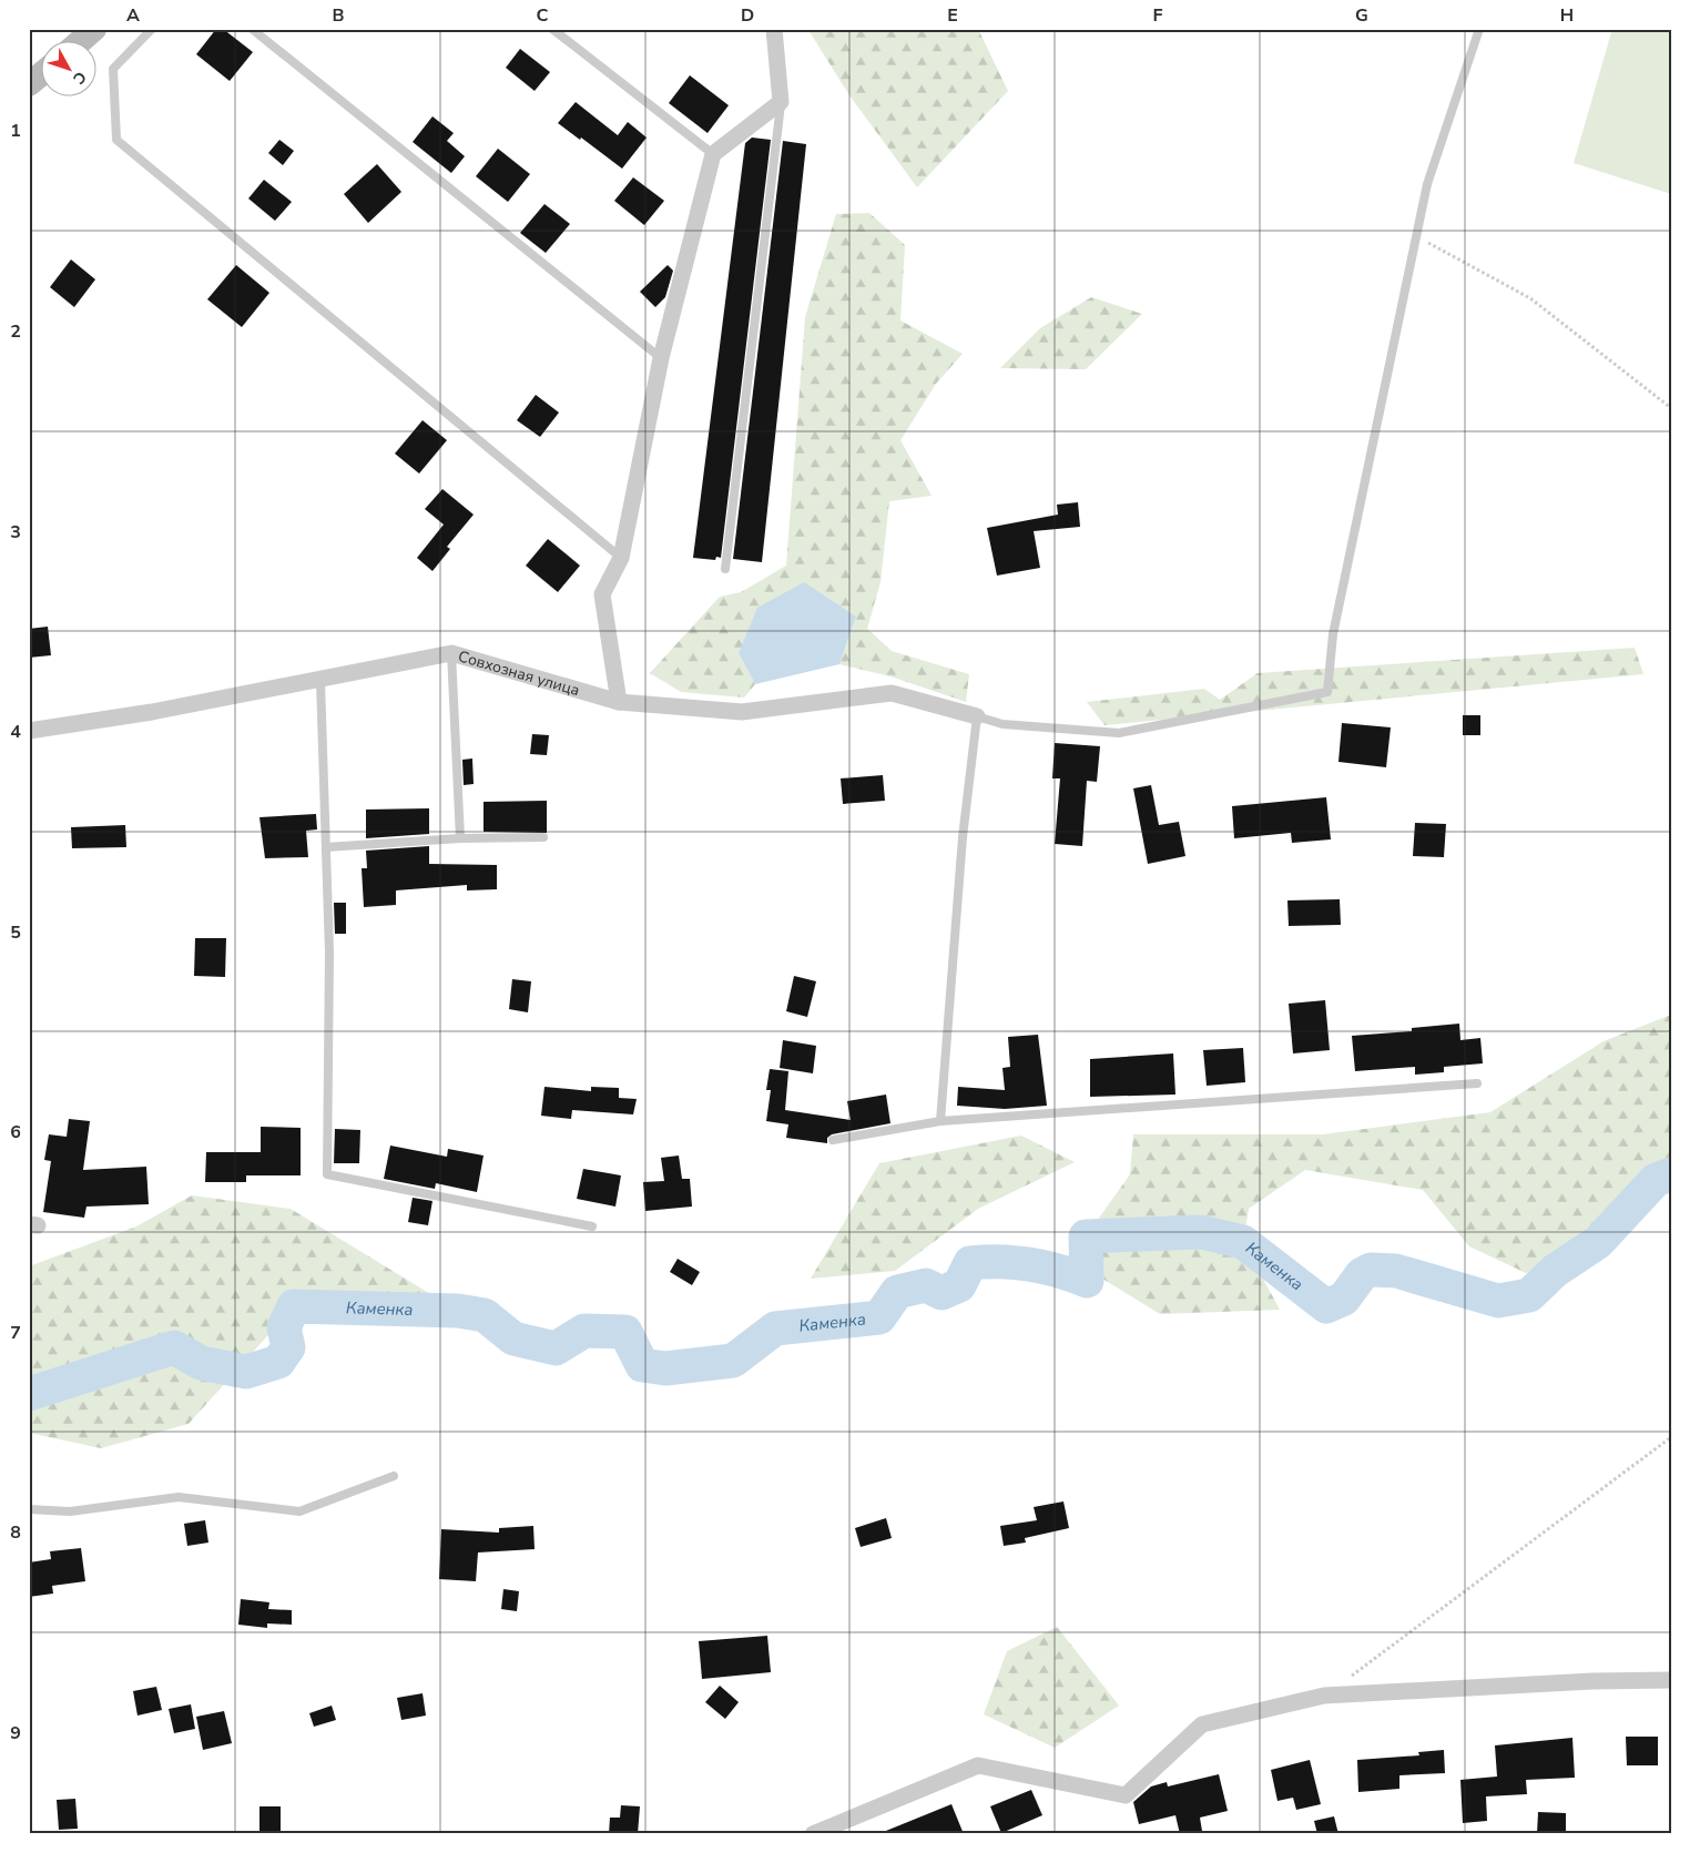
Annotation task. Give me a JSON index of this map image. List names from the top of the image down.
{
  "streets": {
    "street": ["Совхозная улица"]
  },
  "water": ["Каменка"],
  "north": "bottom right",
  "grid": {
    "columns": [
      "A",
      "B",
      "C",
      "D",
      "E",
      "F",
      "G",
      "H"
    ],
    "rows": [
      "1",
      "2",
      "3",
      "4",
      "5",
      "6",
      "7",
      "8",
      "9"
    ]
  }
}
